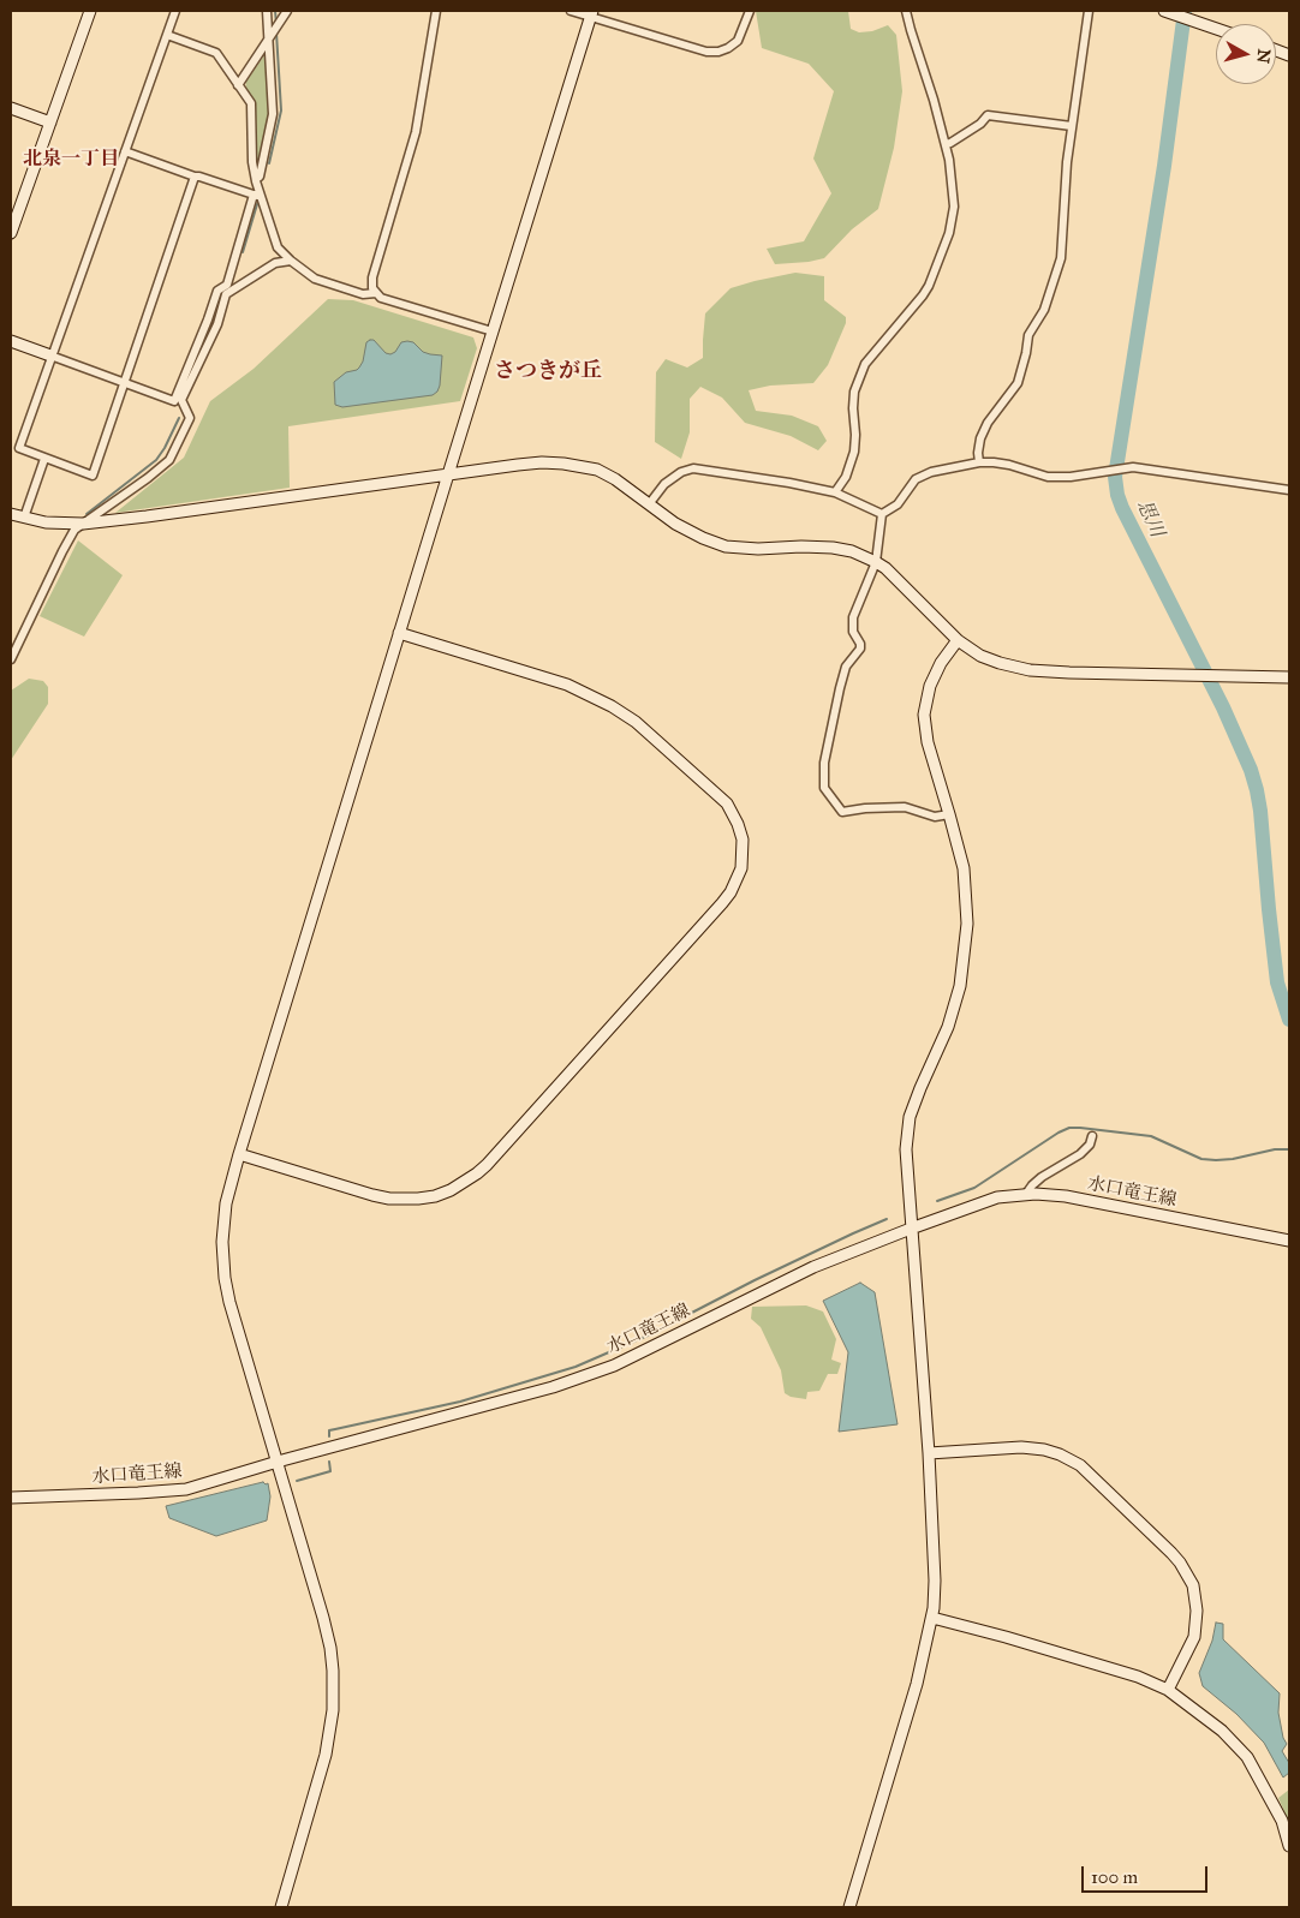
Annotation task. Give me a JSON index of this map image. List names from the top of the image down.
{
  "streets": {
    "street": ["水口竜王線"]
  },
  "districts": ["北泉一丁目", "さつきが丘"],
  "water": ["思川"],
  "scale_bar": "100 m",
  "north": "right"
}
